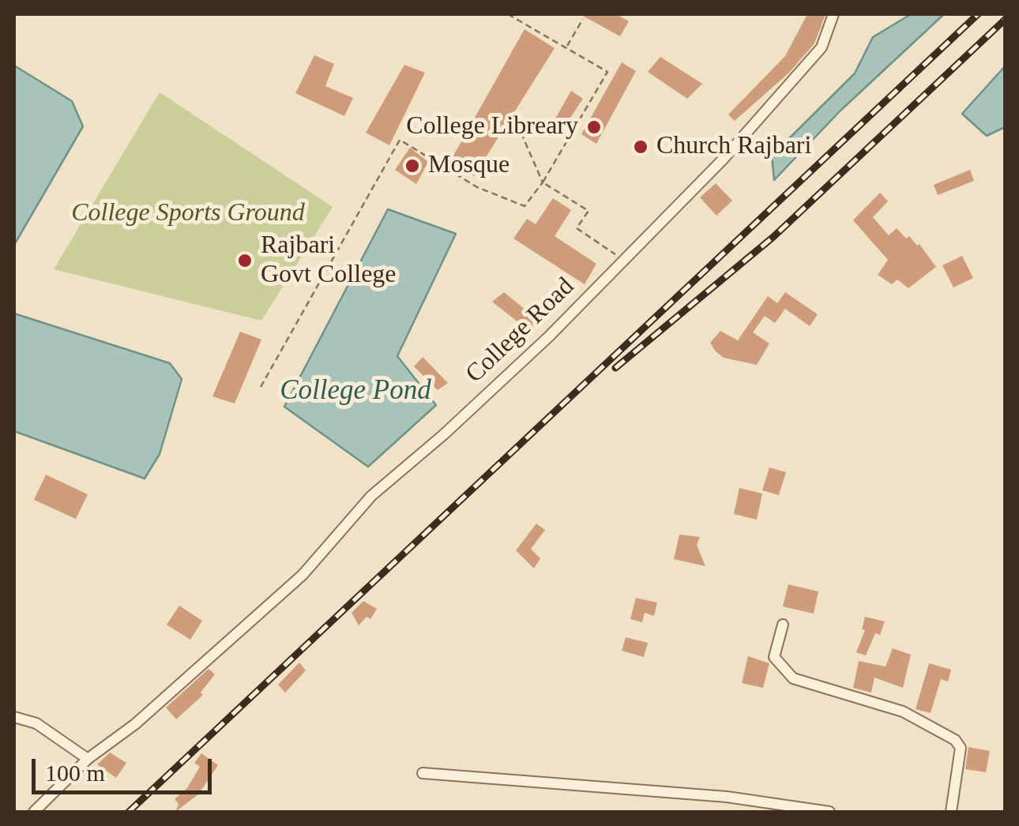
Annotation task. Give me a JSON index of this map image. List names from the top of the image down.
{
  "streets": {
    "street": ["College Road"]
  },
  "water": ["College Pond"],
  "parks": ["College Sports Ground"],
  "places": [
    "College Libreary",
    "Church Rajbari",
    "Mosque",
    "Rajbari Govt College"
  ],
  "scale_bar": "100 m"
}
